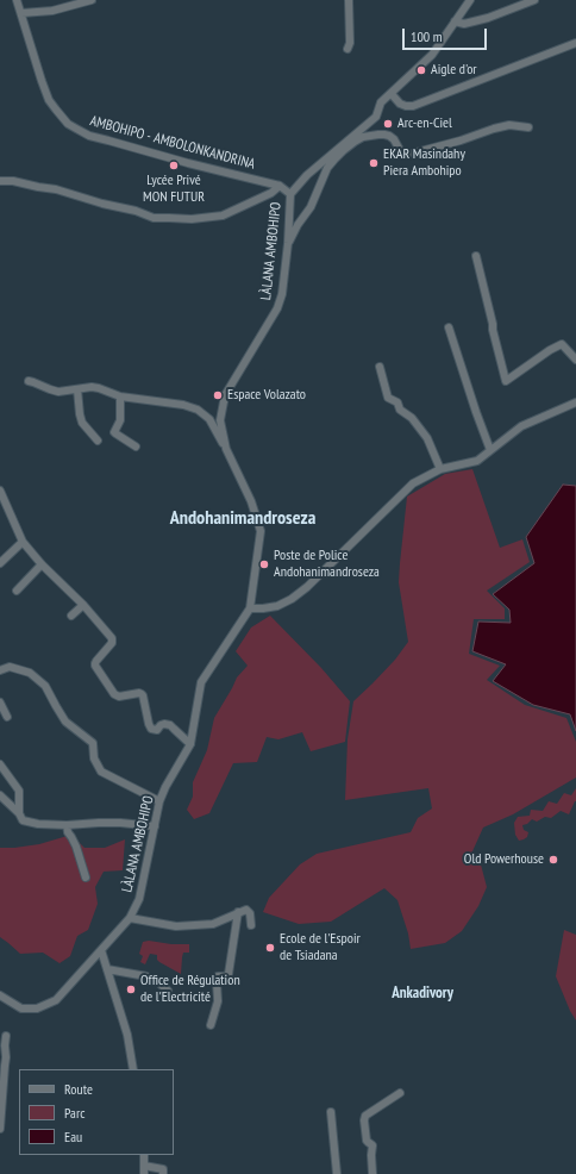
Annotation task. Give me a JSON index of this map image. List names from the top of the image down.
{
  "streets": {
    "street": ["AMBOHIPO - AMBOLONKANDRINA", "LÀLANA AMBOHIPO"]
  },
  "crossings": [
    ["AMBOHIPO - AMBOLONKANDRINA", "LÀLANA AMBOHIPO"]
  ],
  "districts": ["Andohanimandroseza", "Ankadivory"],
  "places": [
    "Aigle d'or",
    "Arc-en-Ciel",
    "EKAR Masindahy Piera Ambohipo",
    "Lycée Privé MON FUTUR",
    "Espace Volazato",
    "Poste de Police Andohanimandroseza",
    "Old Powerhouse",
    "Ecole de l'Espoir de Tsiadana",
    "Office de Régulation de l'Electricité"
  ],
  "legend": ["Route", "Parc", "Eau"],
  "scale_bar": "100 m"
}
